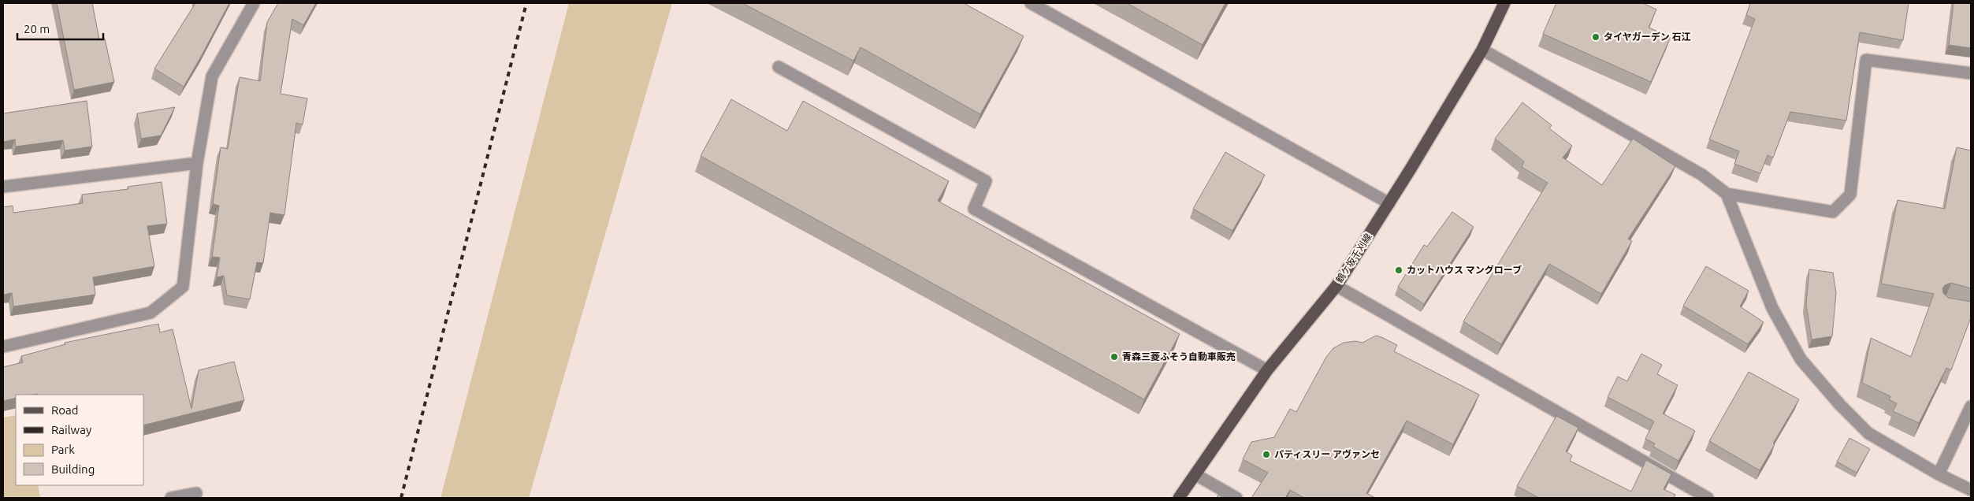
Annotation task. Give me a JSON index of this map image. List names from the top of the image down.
{
  "streets": {
    "main road": ["鶴ケ坂千刈線"]
  },
  "places": [
    "タイヤガーデン 石江",
    "カットハウス マングローブ",
    "青森三菱ふそう自動車販売",
    "パティスリー アヴァンセ"
  ],
  "legend": [
    "Road",
    "Railway",
    "Park",
    "Building"
  ],
  "scale_bar": "20 m"
}
